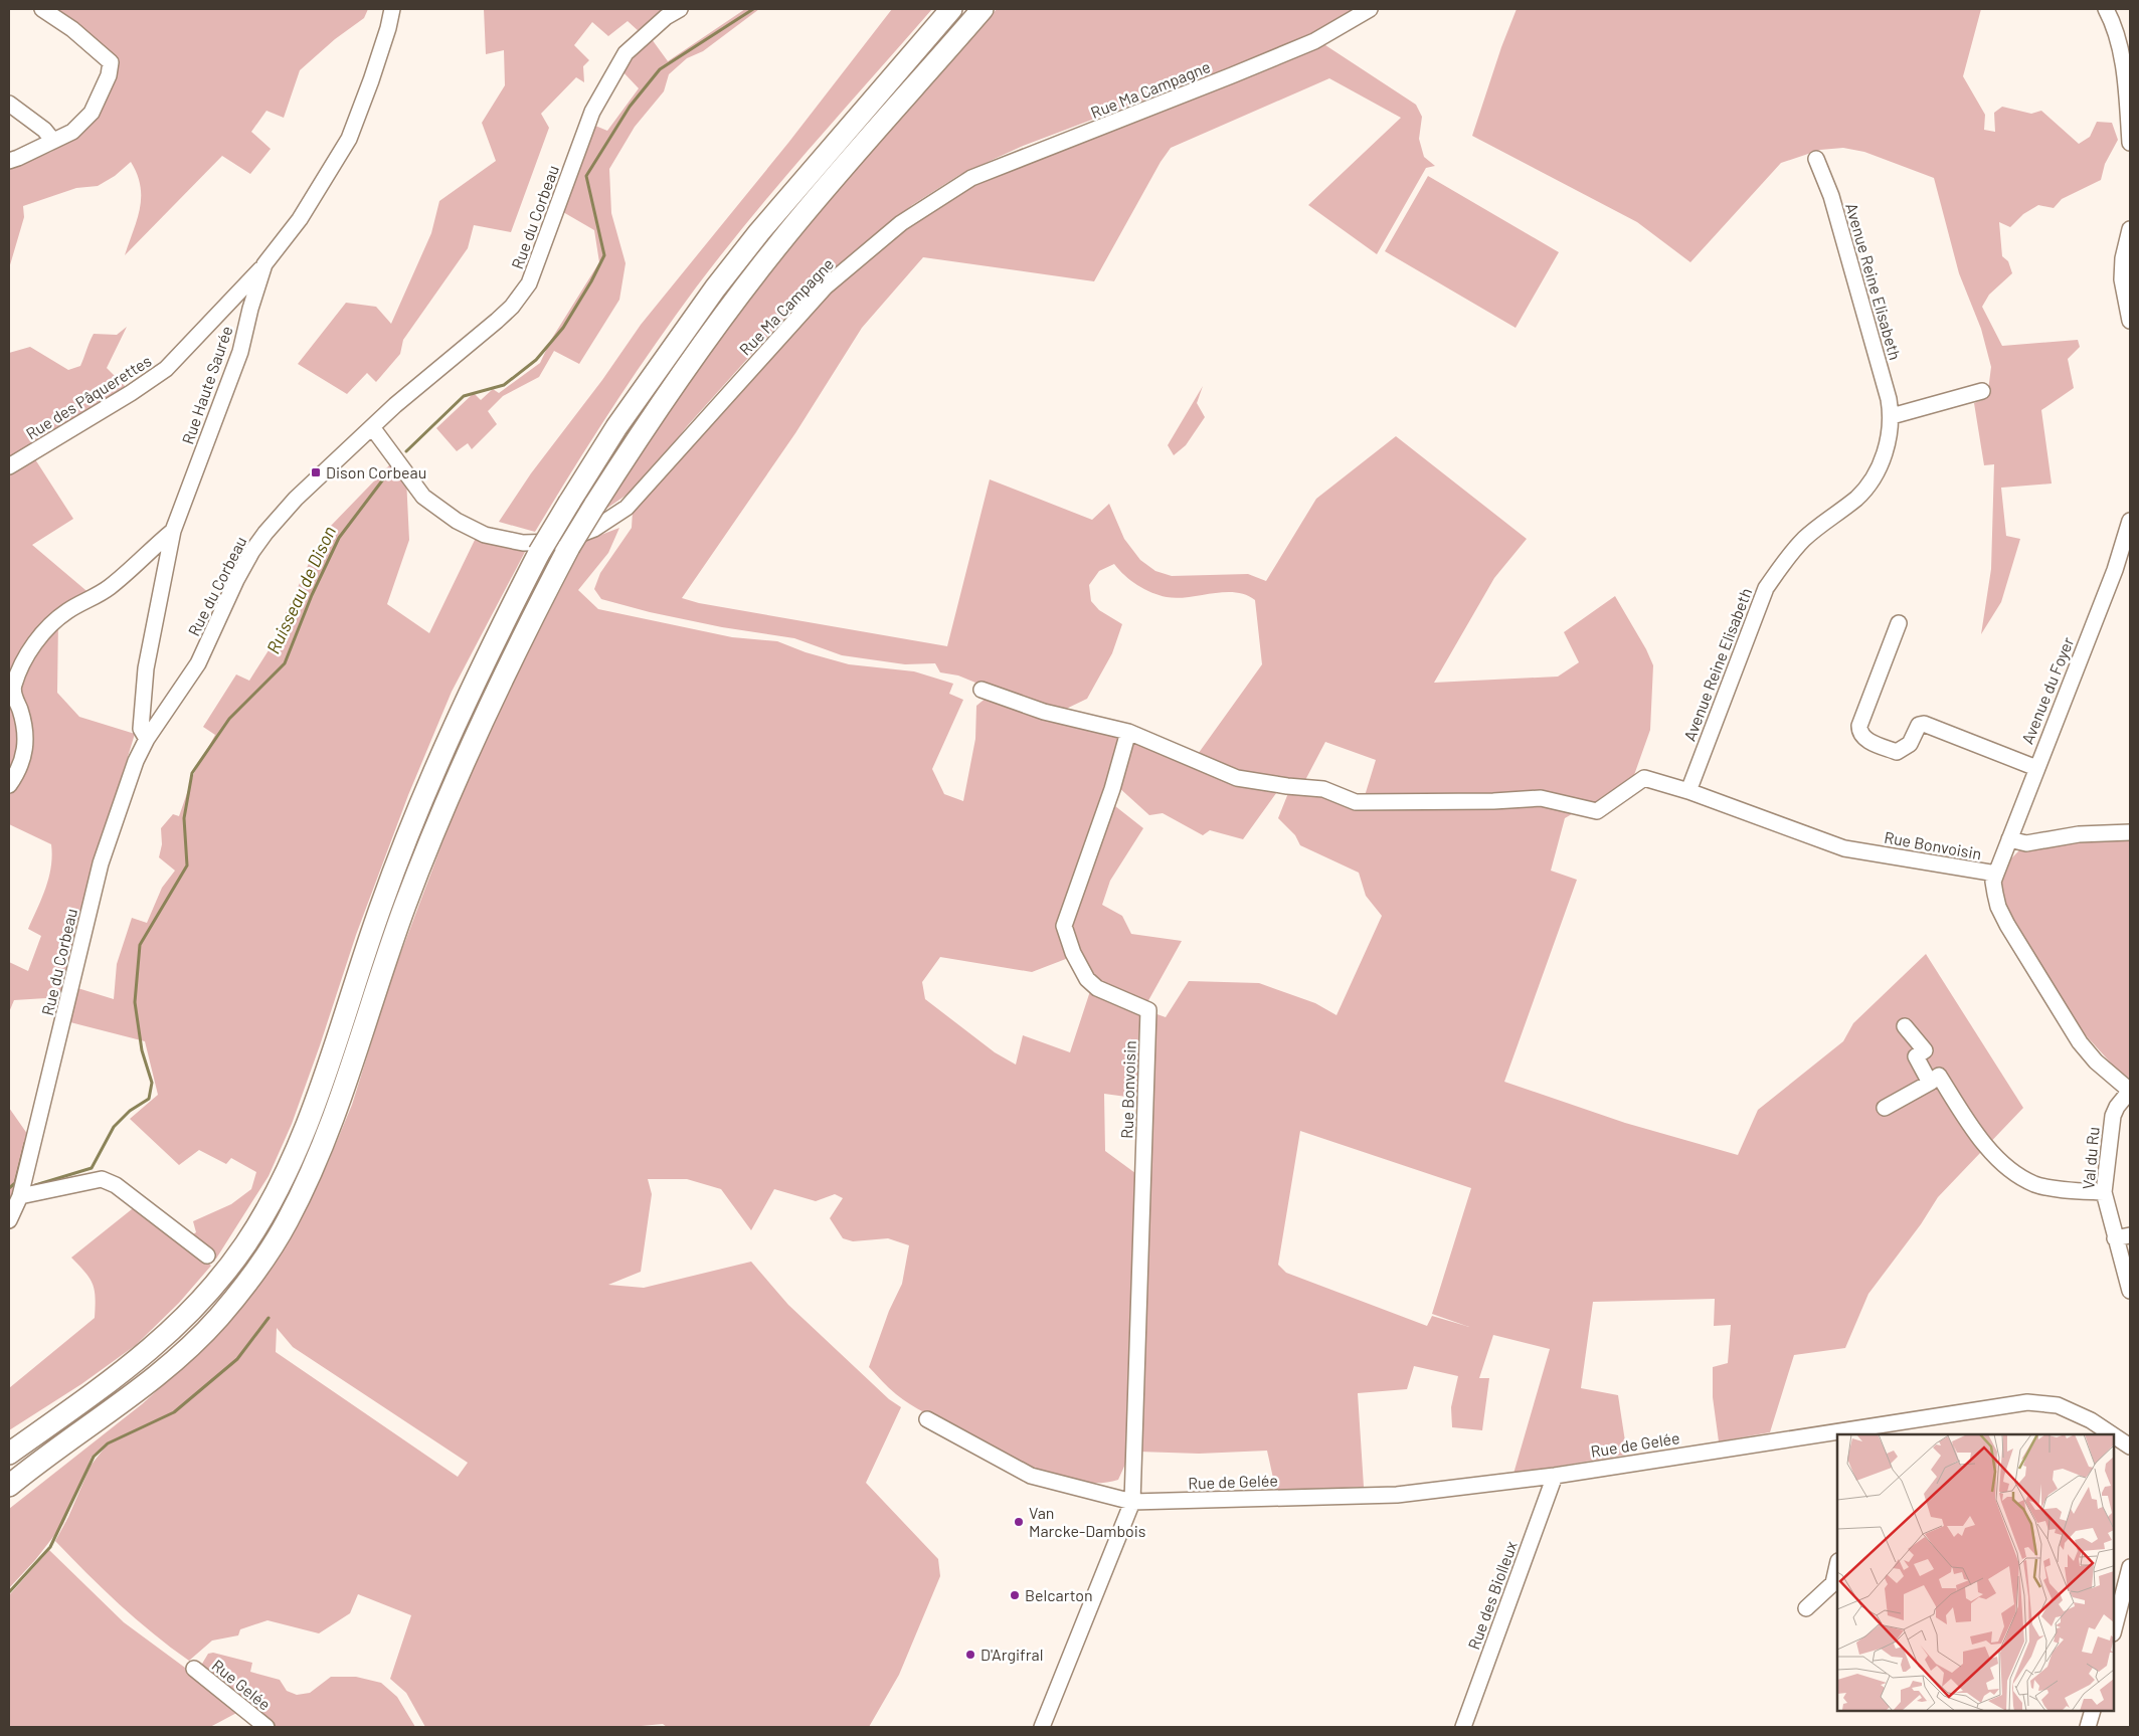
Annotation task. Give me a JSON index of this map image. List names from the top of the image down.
{
  "streets": {
    "street": [
      "Rue Ma Campagne",
      "Rue du Corbeau",
      "Avenue Reine Elisabeth",
      "Rue Haute Saurée",
      "Rue des Pâquerettes",
      "Avenue du Foyer",
      "Rue Bonvoisin",
      "Val du Ru",
      "Rue de Gelée",
      "Rue des Biolleux",
      "Rue Gelée"
    ]
  },
  "crossings": [
    ["Rue Ma Campagne", "Rue du Corbeau"],
    ["Rue du Corbeau", "Rue Haute Saurée"],
    ["Avenue Reine Elisabeth", "Rue Bonvoisin"],
    ["Rue Haute Saurée", "Rue des Pâquerettes"],
    ["Avenue du Foyer", "Rue Bonvoisin"],
    ["Rue Bonvoisin", "Val du Ru"],
    ["Rue Bonvoisin", "Rue de Gelée"],
    ["Rue de Gelée", "Rue des Biolleux"]
  ],
  "water": ["Ruisseau de Dison"],
  "places": {
    "transit": ["Dison Corbeau"],
    "other": ["Van Marcke-Dambois", "Belcarton", "D'Argifral"]
  }
}
